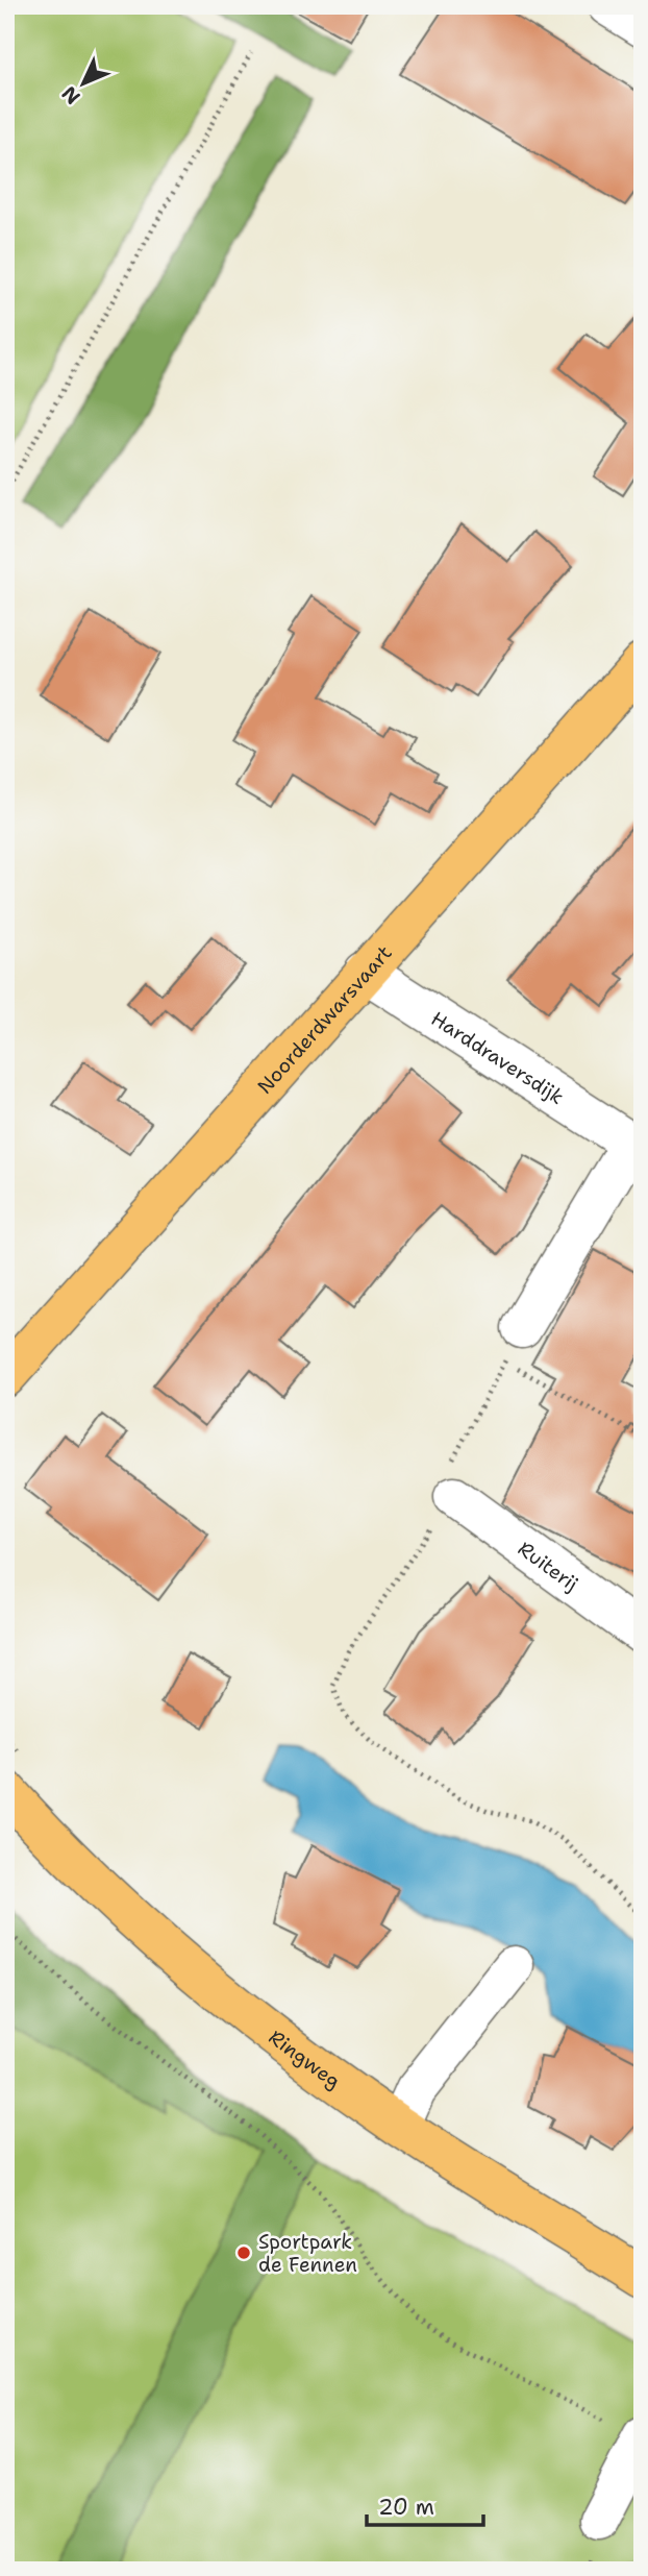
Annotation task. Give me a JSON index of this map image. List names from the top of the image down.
{
  "streets": {
    "main road": ["Noorderdwarsvaart", "Ringweg"],
    "street": ["Harddraversdijk", "Ruiterij"]
  },
  "crossings": [
    ["Noorderdwarsvaart", "Harddraversdijk"]
  ],
  "places": ["Sportpark de Fennen"],
  "scale_bar": "20 m",
  "north": "bottom left"
}
